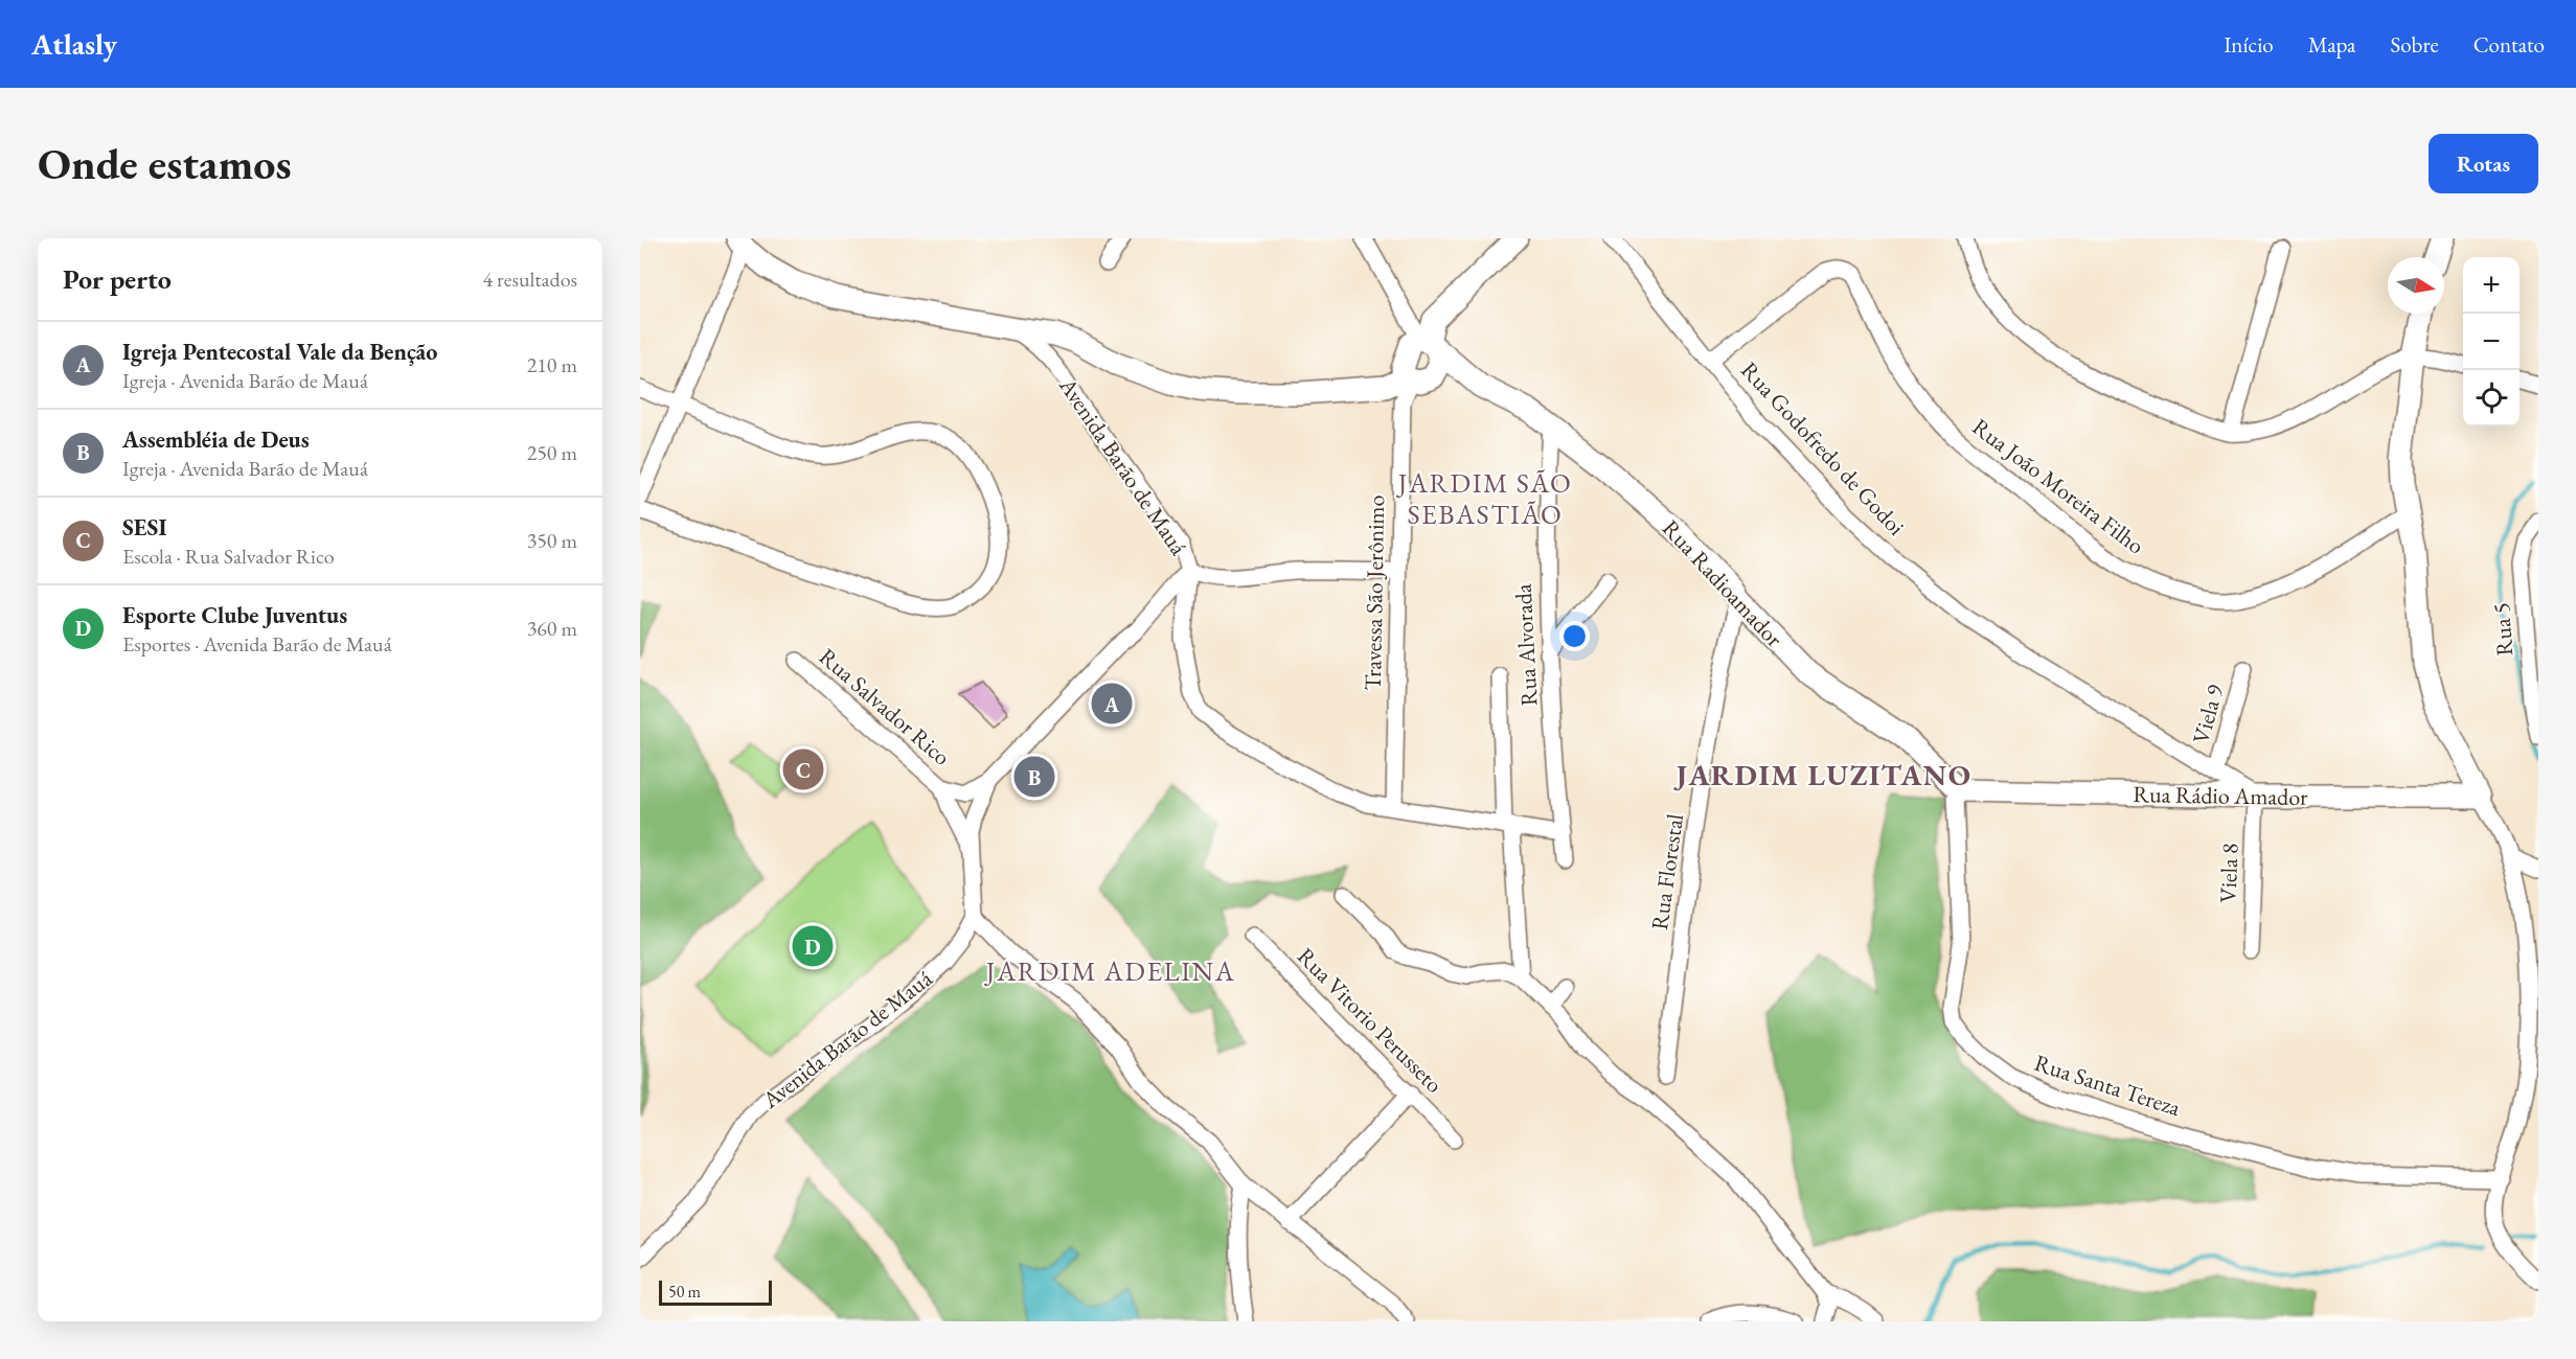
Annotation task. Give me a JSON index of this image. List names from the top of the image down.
{
  "streets": {
    "street": [
      "Rua Godofredo de Godoi",
      "Avenida Barão de Mauá",
      "Rua João Moreira Filho",
      "Rua Radioamador",
      "Travessa São Jerônimo",
      "Rua 5",
      "Rua Alvorada",
      "Rua Salvador Rico",
      "Viela 9",
      "Rua Rádio Amador",
      "Rua Florestal",
      "Viela 8",
      "Rua Vitorio Perusseto",
      "Rua Santa Tereza"
    ]
  },
  "crossings": [
    ["Rua Godofredo de Godoi", "Rua João Moreira Filho"],
    ["Rua Godofredo de Godoi", "Viela 9"],
    ["Rua Godofredo de Godoi", "Rua Rádio Amador"],
    ["Rua Godofredo de Godoi", "Viela 8"],
    ["Avenida Barão de Mauá", "Rua Salvador Rico"],
    ["Rua Radioamador", "Travessa São Jerônimo"],
    ["Rua Radioamador", "Rua Alvorada"],
    ["Rua Radioamador", "Rua Rádio Amador"],
    ["Rua Radioamador", "Rua Florestal"],
    ["Rua Radioamador", "Rua Santa Tereza"],
    ["Viela 9", "Rua Rádio Amador"],
    ["Rua Rádio Amador", "Viela 8"],
    ["Rua Rádio Amador", "Rua Santa Tereza"]
  ],
  "districts": ["JARDIM SÃO SEBASTIÃO", "JARDIM LUZITANO", "JARDIM ADELINA"],
  "scale_bar": "50 m",
  "north": "right",
  "page": {
    "header": "Atlasly",
    "nav": [
      "Início",
      "Mapa",
      "Sobre",
      "Contato"
    ],
    "buttons": "Rotas",
    "title": "Onde estamos",
    "heading": ["Por perto", "4 resultados"],
    "map_buttons": ["+", "−"],
    "list": [
      {
        "mark": "A",
        "name": "Igreja Pentecostal Vale da Benção",
        "note": "Igreja · Avenida Barão de Mauá",
        "value": "210 m"
      },
      {
        "mark": "B",
        "name": "Assembléia de Deus",
        "note": "Igreja · Avenida Barão de Mauá",
        "value": "250 m"
      },
      {
        "mark": "C",
        "name": "SESI",
        "note": "Escola · Rua Salvador Rico",
        "value": "350 m"
      },
      {
        "mark": "D",
        "name": "Esporte Clube Juventus",
        "note": "Esportes · Avenida Barão de Mauá",
        "value": "360 m"
      }
    ],
    "pins": [
      "A",
      "C",
      "B",
      "D"
    ],
    "scale": "50 m"
  }
}
